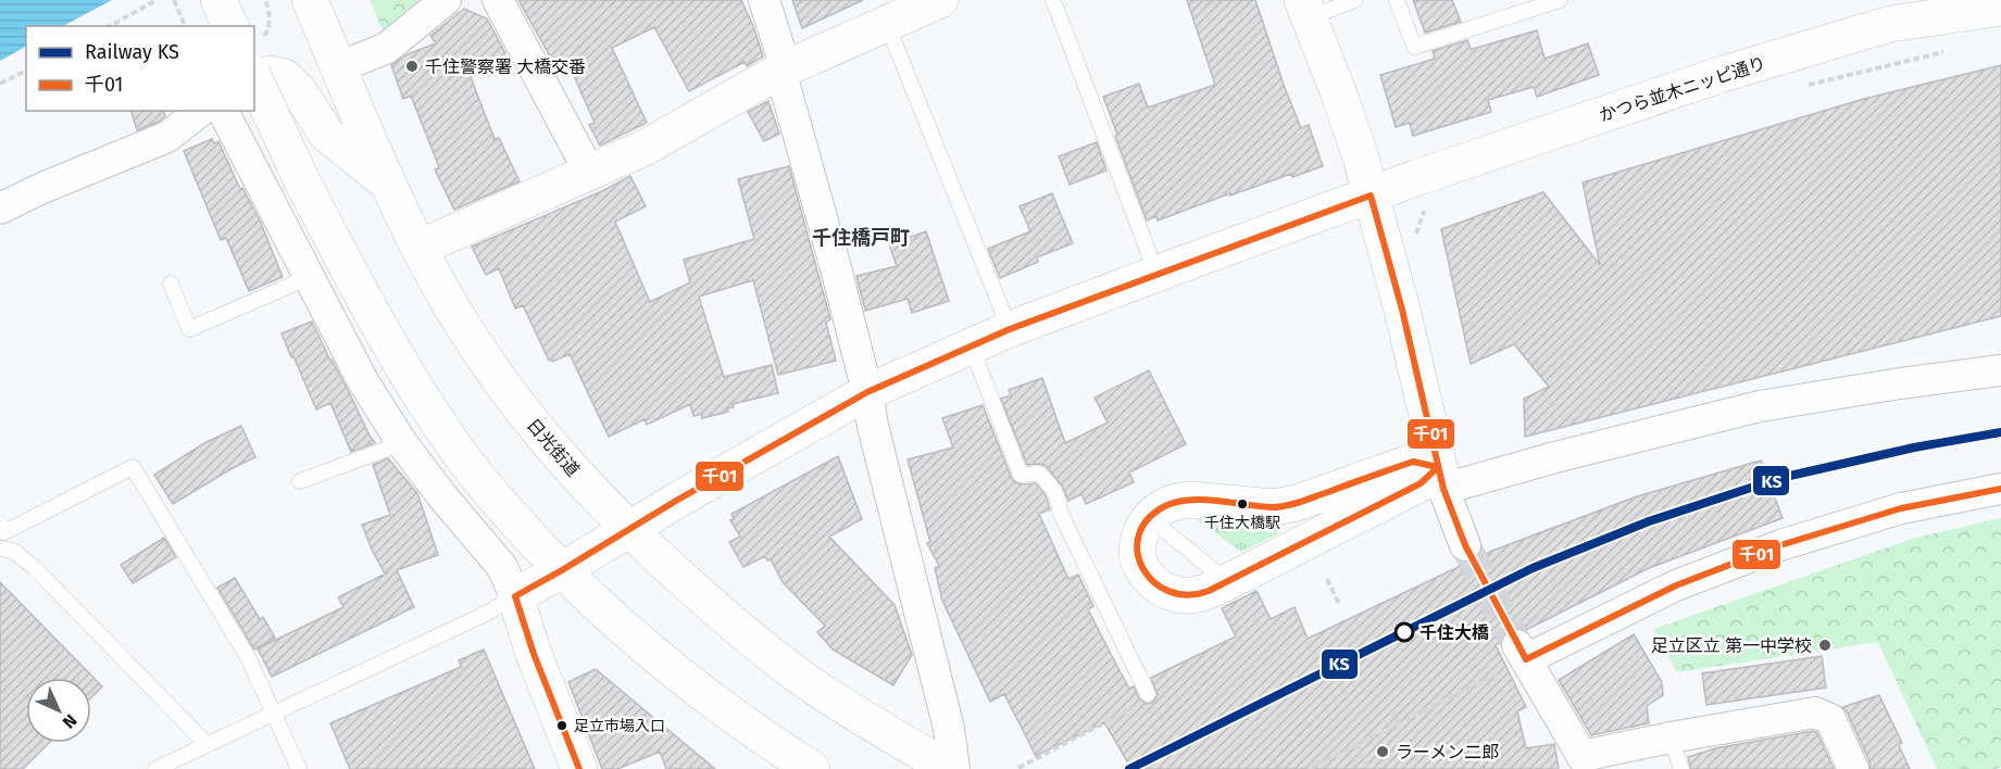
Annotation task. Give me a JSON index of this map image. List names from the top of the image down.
{
  "streets": {
    "main road": ["かつら並木ニッピ通り", "日光街道"]
  },
  "crossings": [
    ["かつら並木ニッピ通り", "日光街道"]
  ],
  "districts": ["千住橋戸町"],
  "places": [
    "千住警察署 大橋交番",
    "千住大橋駅",
    "千住大橋",
    "足立区立 第一中学校",
    "足立市場入口",
    "ラーメン二郎"
  ],
  "lines": ["transit line 千01", "rail line KS"],
  "legend": ["Railway KS", "千01"],
  "north": "bottom right"
}
